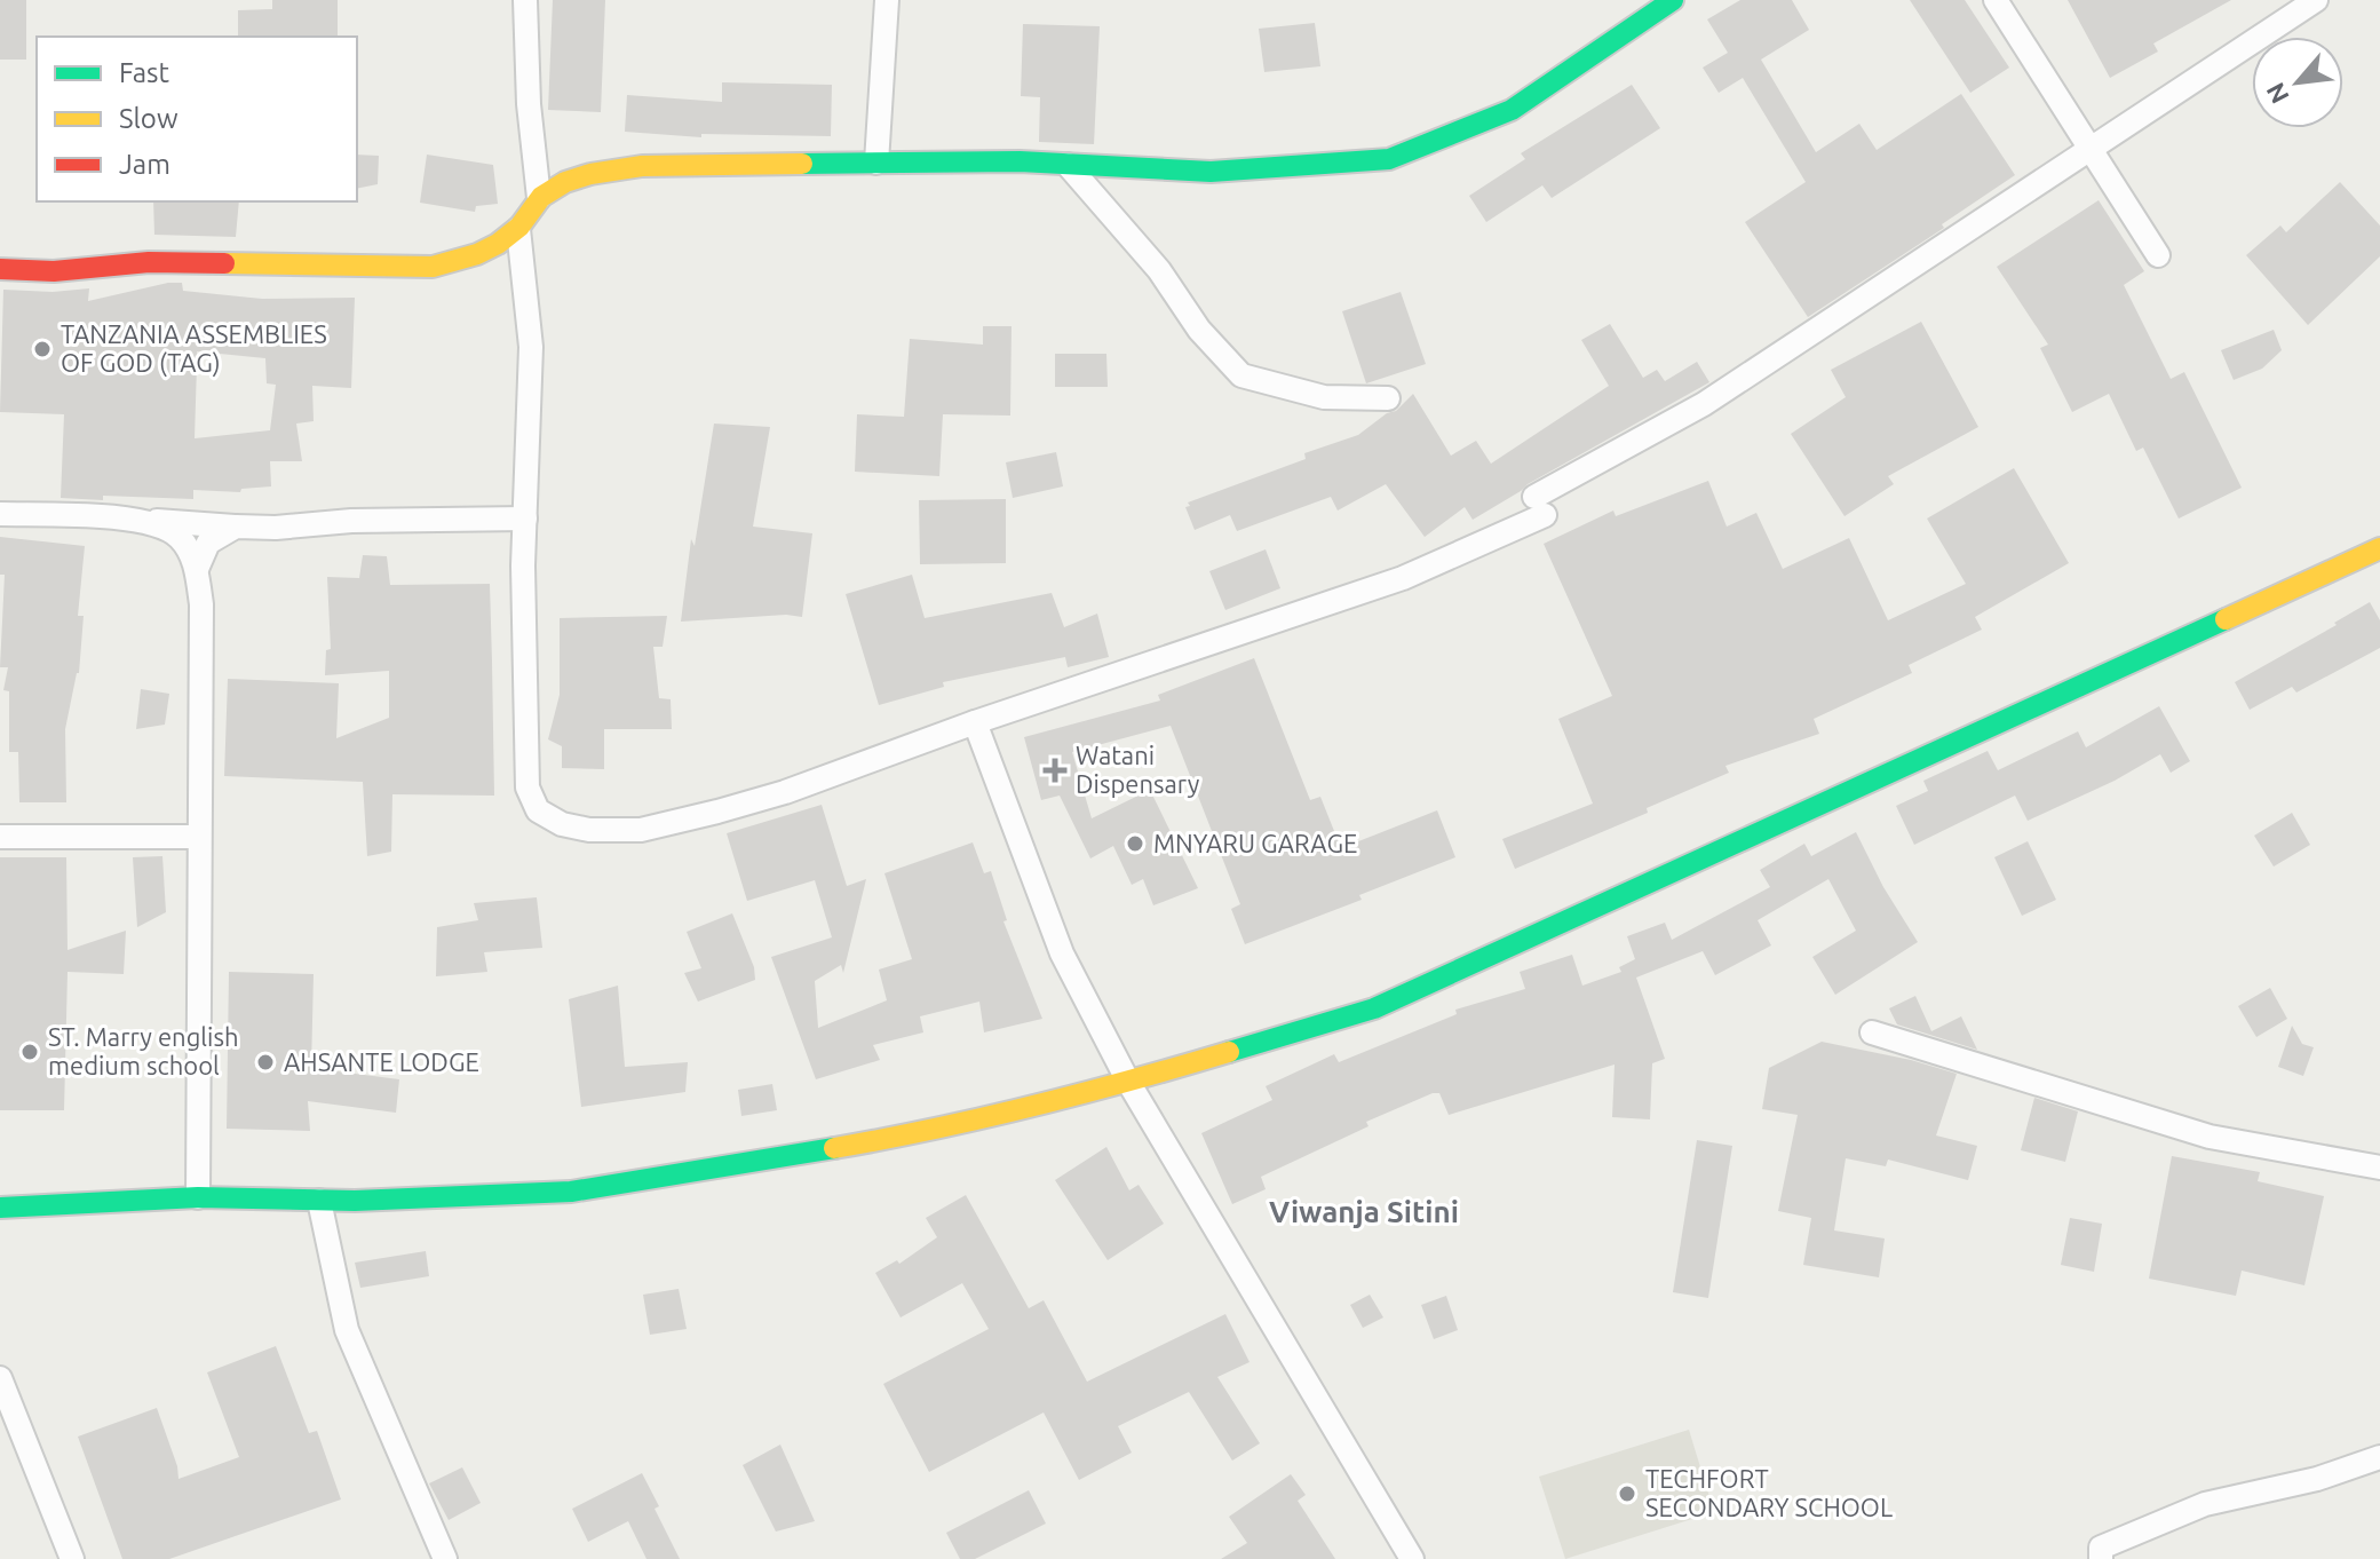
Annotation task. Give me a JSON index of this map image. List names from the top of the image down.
{
  "districts": ["Viwanja Sitini"],
  "places": {
    "other": [
      "TANZANIA ASSEMBLIES OF GOD (TAG)",
      "MNYARU GARAGE",
      "ST. Marry english medium school",
      "AHSANTE LODGE",
      "TECHFORT SECONDARY SCHOOL"
    ],
    "health": ["Watani Dispensary"]
  },
  "legend": ["Fast", "Slow", "Jam"],
  "north": "bottom left"
}
